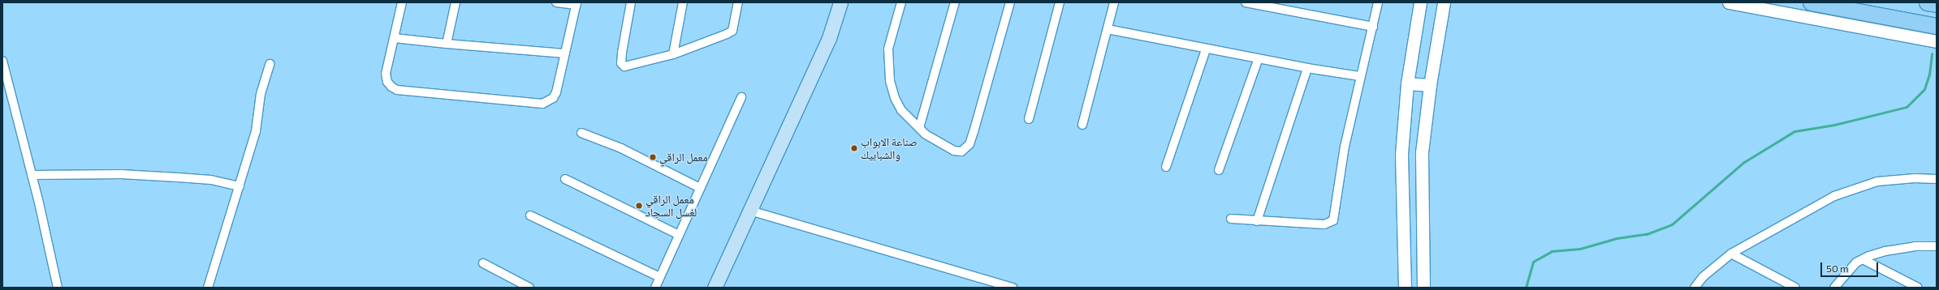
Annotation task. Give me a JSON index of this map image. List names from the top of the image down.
{
  "places": ["صناعة الابواب والشبابيك", "معمل الراقي", "معمل الراقي لغسل السجاد"],
  "scale_bar": "50 m"
}
